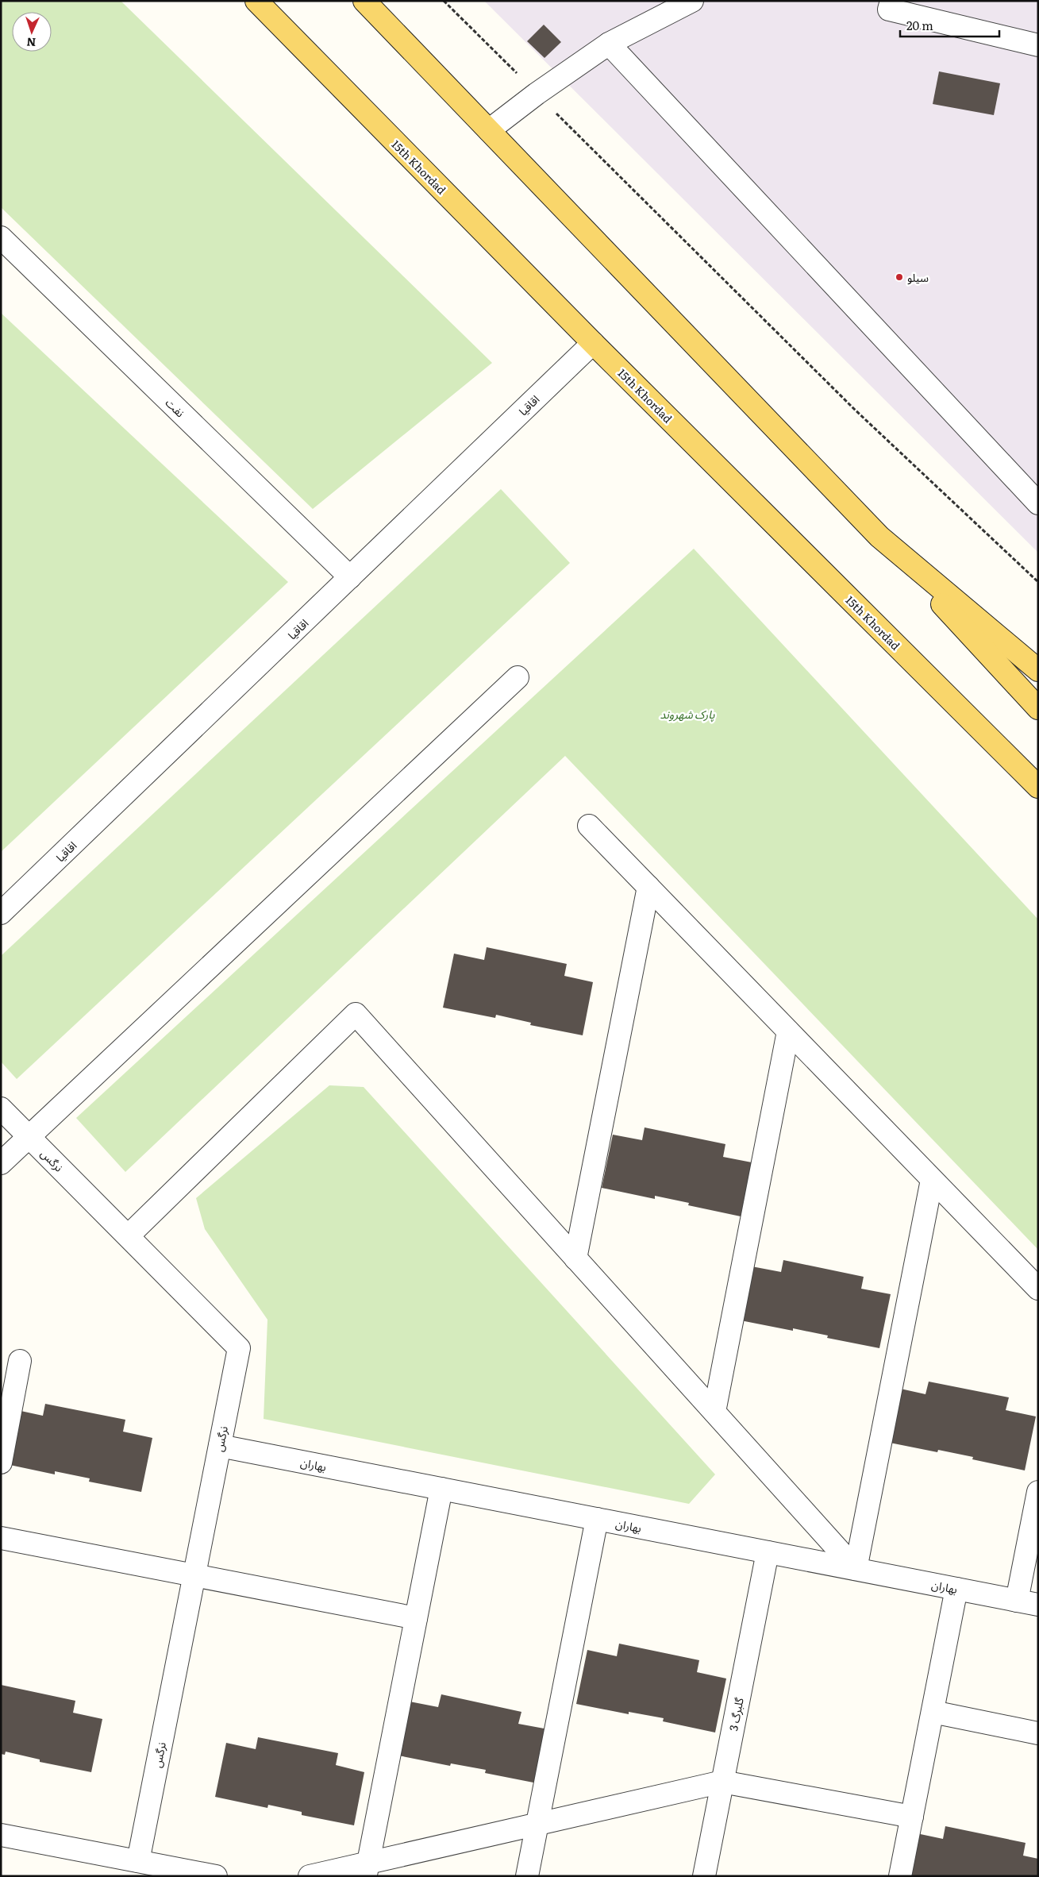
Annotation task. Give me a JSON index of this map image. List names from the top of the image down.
{
  "streets": {
    "main road": ["15th Khordad"],
    "street": [
      "اقاقیا",
      "نفت",
      "نرگس",
      "بهاران",
      "گلبرگ 3"
    ]
  },
  "crossings": [
    ["15th Khordad", "اقاقیا"],
    ["اقاقیا", "نفت"],
    ["نرگس", "بهاران"],
    ["بهاران", "گلبرگ 3"]
  ],
  "parks": ["پارک شهروند"],
  "places": ["سیلو"],
  "scale_bar": "20 m",
  "north": "bottom"
}
